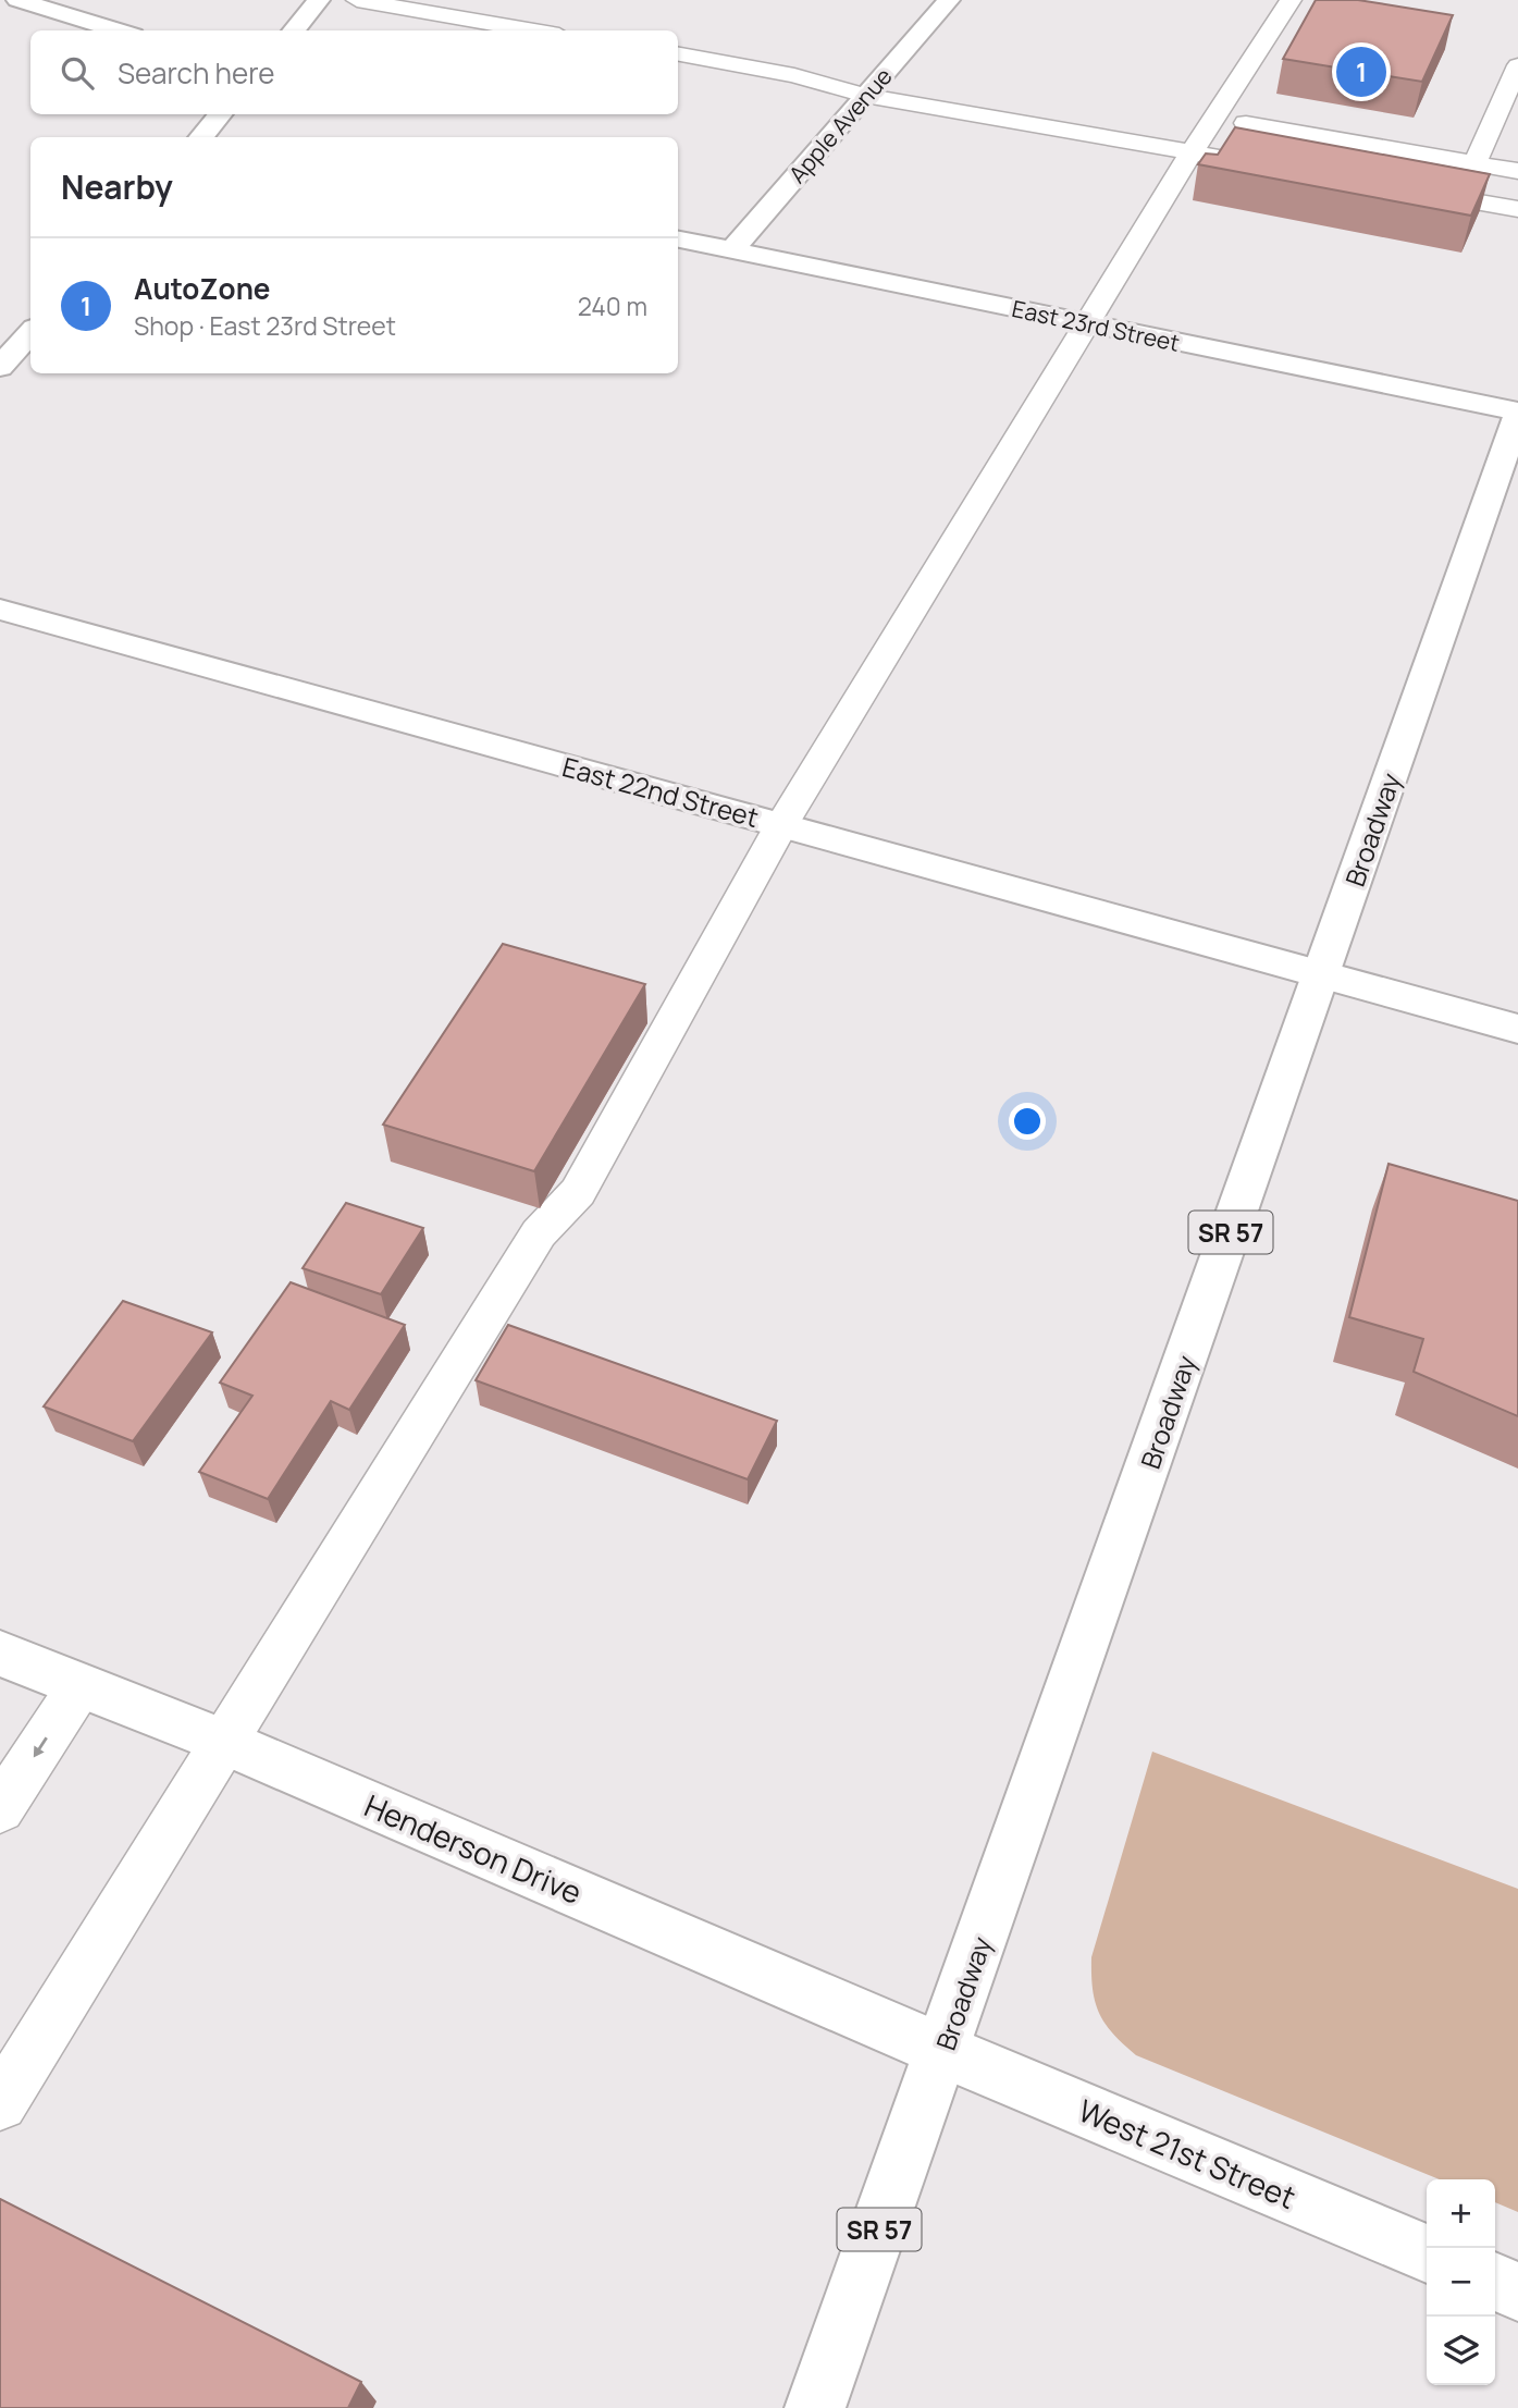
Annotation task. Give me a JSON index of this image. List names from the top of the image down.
{
  "streets": {
    "street": [
      "Apple Avenue",
      "East 23rd Street",
      "East 22nd Street",
      "Broadway",
      "SR 57",
      "Henderson Drive",
      "West 21st Street"
    ]
  },
  "crossings": [
    ["Apple Avenue", "East 23rd Street"],
    ["East 23rd Street", "Broadway"],
    ["East 22nd Street", "Broadway"],
    ["Broadway", "Henderson Drive"],
    ["Broadway", "West 21st Street"],
    ["Henderson Drive", "West 21st Street"]
  ],
  "page": {
    "search": "Search here",
    "pins": "1",
    "heading": "Nearby",
    "list": [
      {
        "mark": "1",
        "name": "AutoZone",
        "note": "Shop · East 23rd Street",
        "value": "240 m"
      }
    ],
    "map_buttons": ["+", "−"]
  }
}
